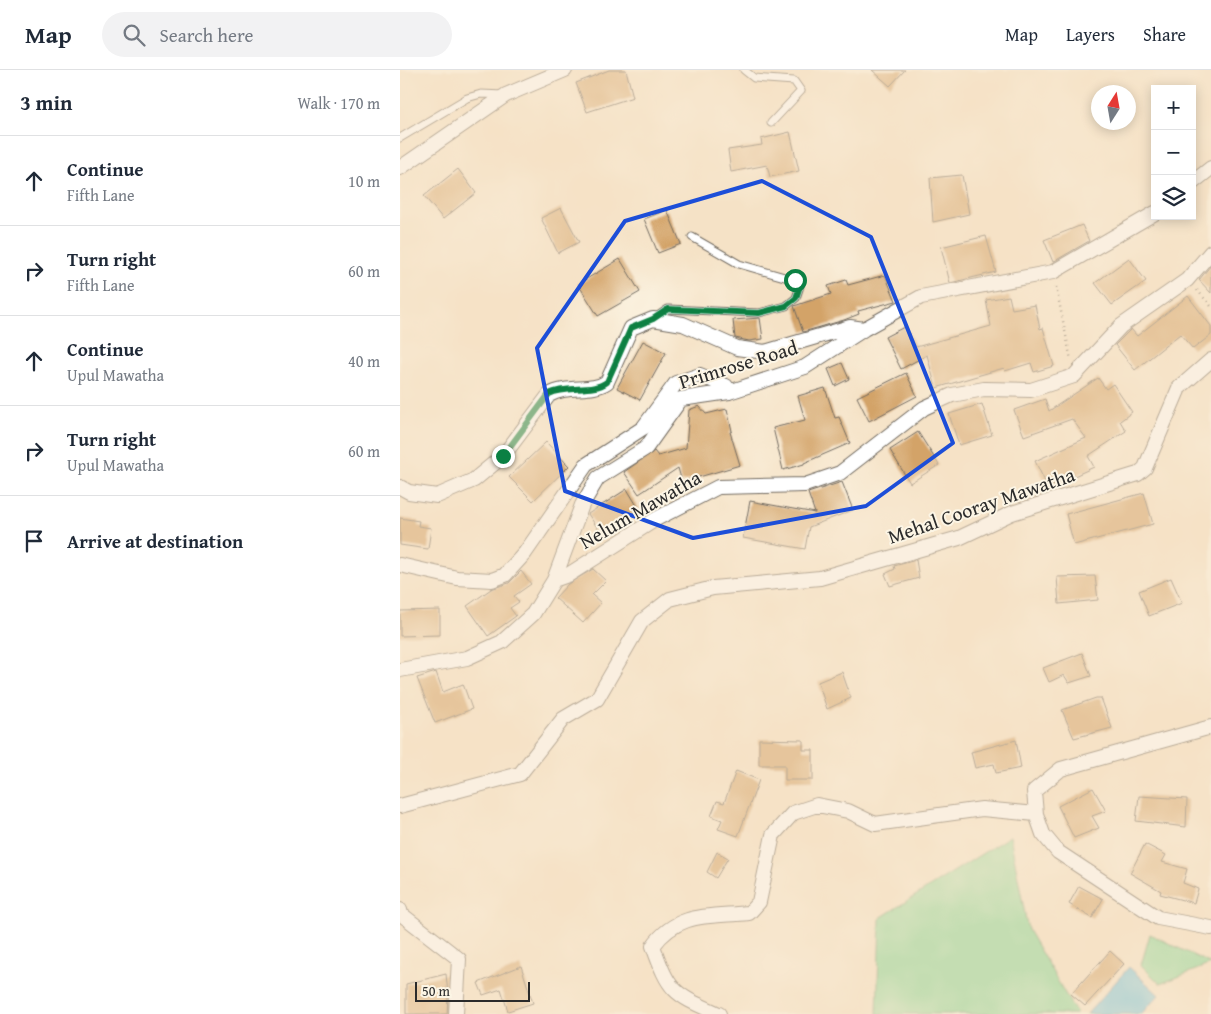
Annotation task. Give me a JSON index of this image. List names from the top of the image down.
{
  "streets": {
    "street": ["Primrose Road", "Mehal Cooray Mawatha", "Nelum Mawatha"]
  },
  "crossings": [
    ["Primrose Road", "Nelum Mawatha"]
  ],
  "scale_bar": "50 m",
  "north": "top",
  "page": {
    "header": "Map",
    "search": "Search here",
    "nav": ["Map", "Layers", "Share"],
    "heading": ["3 min", "Walk · 170 m"],
    "map_buttons": ["+", "−"],
    "list": [
      ["Continue", "Fifth Lane", "10 m"],
      ["Turn right", "Fifth Lane", "60 m"],
      ["Continue", "Upul Mawatha", "40 m"],
      ["Turn right", "Upul Mawatha", "60 m"],
      "Arrive at destination"
    ],
    "scale": "50 m"
  }
}
